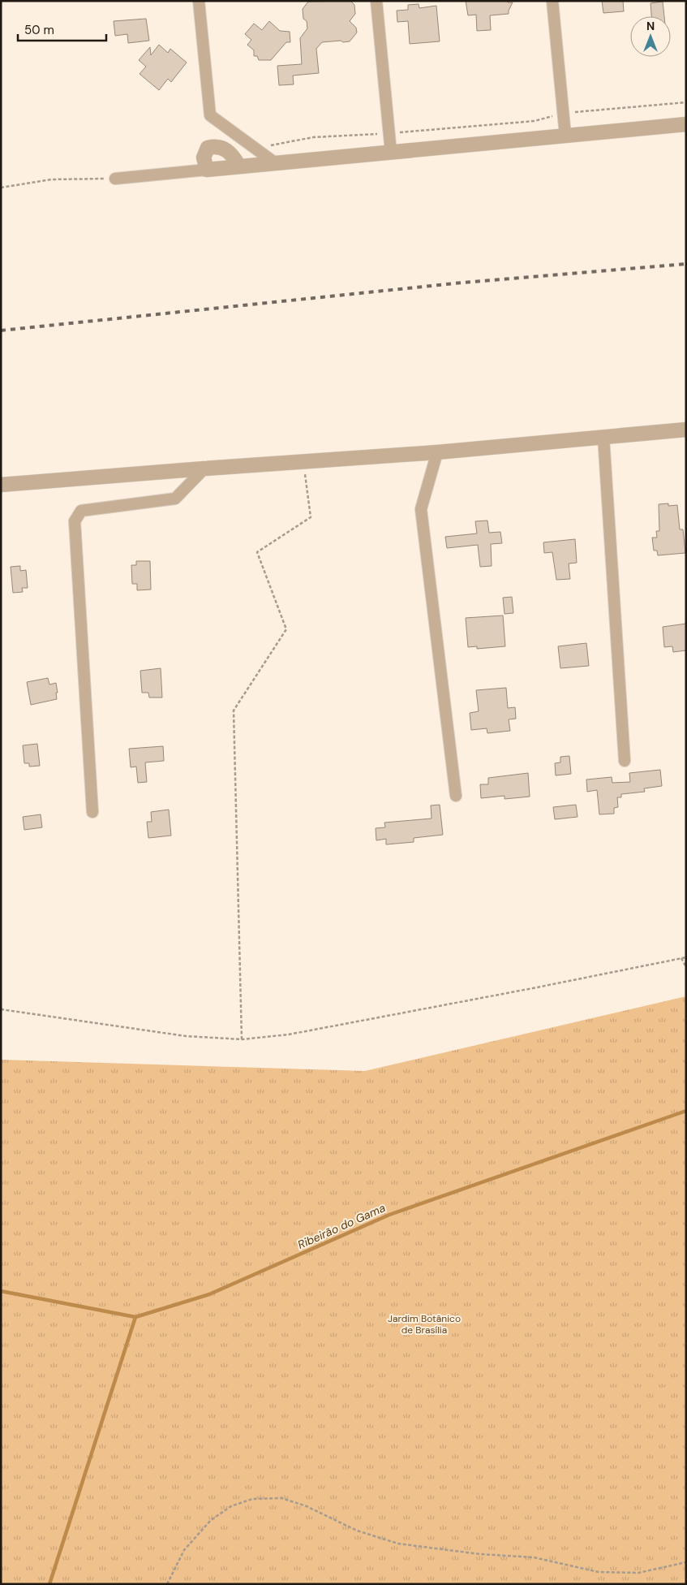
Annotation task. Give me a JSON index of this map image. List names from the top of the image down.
{
  "water": ["Ribeirão do Gama"],
  "parks": ["Jardim Botânico de Brasília"],
  "scale_bar": "50 m",
  "north": "top"
}
